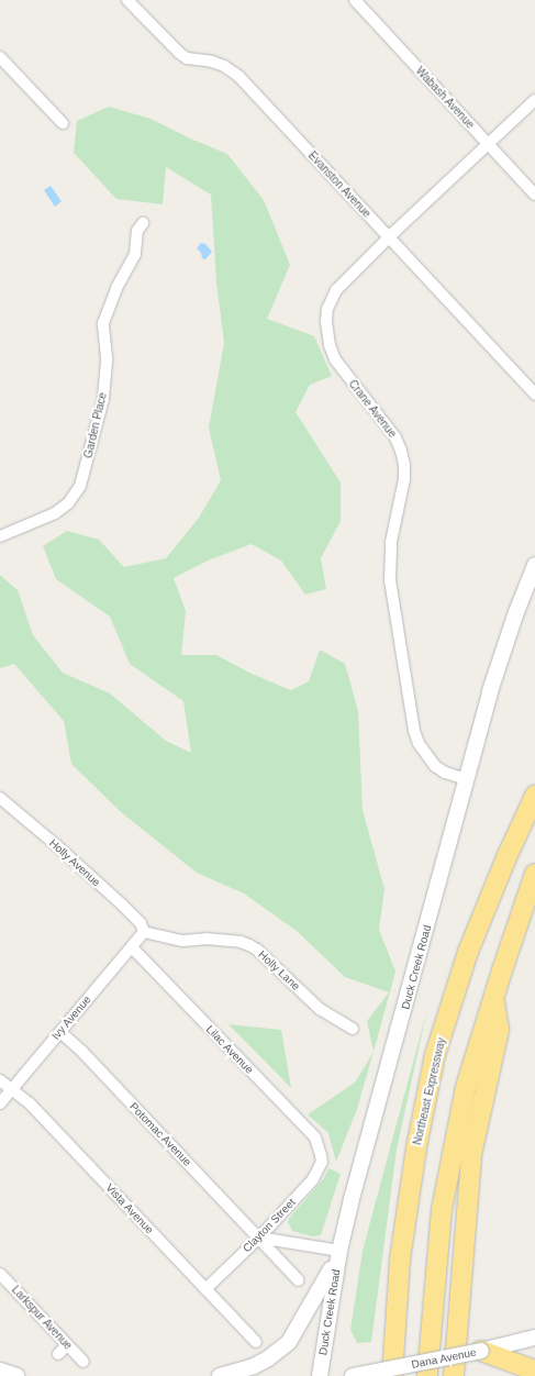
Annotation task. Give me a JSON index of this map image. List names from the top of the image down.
{
  "streets": {
    "highway": ["Northeast Expressway"],
    "street": [
      "Wabash Avenue",
      "Evanston Avenue",
      "Crane Avenue",
      "Garden Place",
      "Holly Avenue",
      "Duck Creek Road",
      "Holly Lane",
      "Ivy Avenue",
      "Lilac Avenue",
      "Potomac Avenue",
      "Vista Avenue",
      "Clayton Street",
      "Larkspur Avenue",
      "Dana Avenue"
    ]
  },
  "crossings": [
    ["Wabash Avenue", "Crane Avenue"],
    ["Evanston Avenue", "Crane Avenue"],
    ["Crane Avenue", "Duck Creek Road"],
    ["Holly Avenue", "Holly Lane"],
    ["Holly Avenue", "Ivy Avenue"],
    ["Holly Lane", "Ivy Avenue"],
    ["Ivy Avenue", "Lilac Avenue"],
    ["Ivy Avenue", "Potomac Avenue"],
    ["Ivy Avenue", "Vista Avenue"],
    ["Lilac Avenue", "Clayton Street"],
    ["Potomac Avenue", "Clayton Street"],
    ["Vista Avenue", "Clayton Street"]
  ]
}
